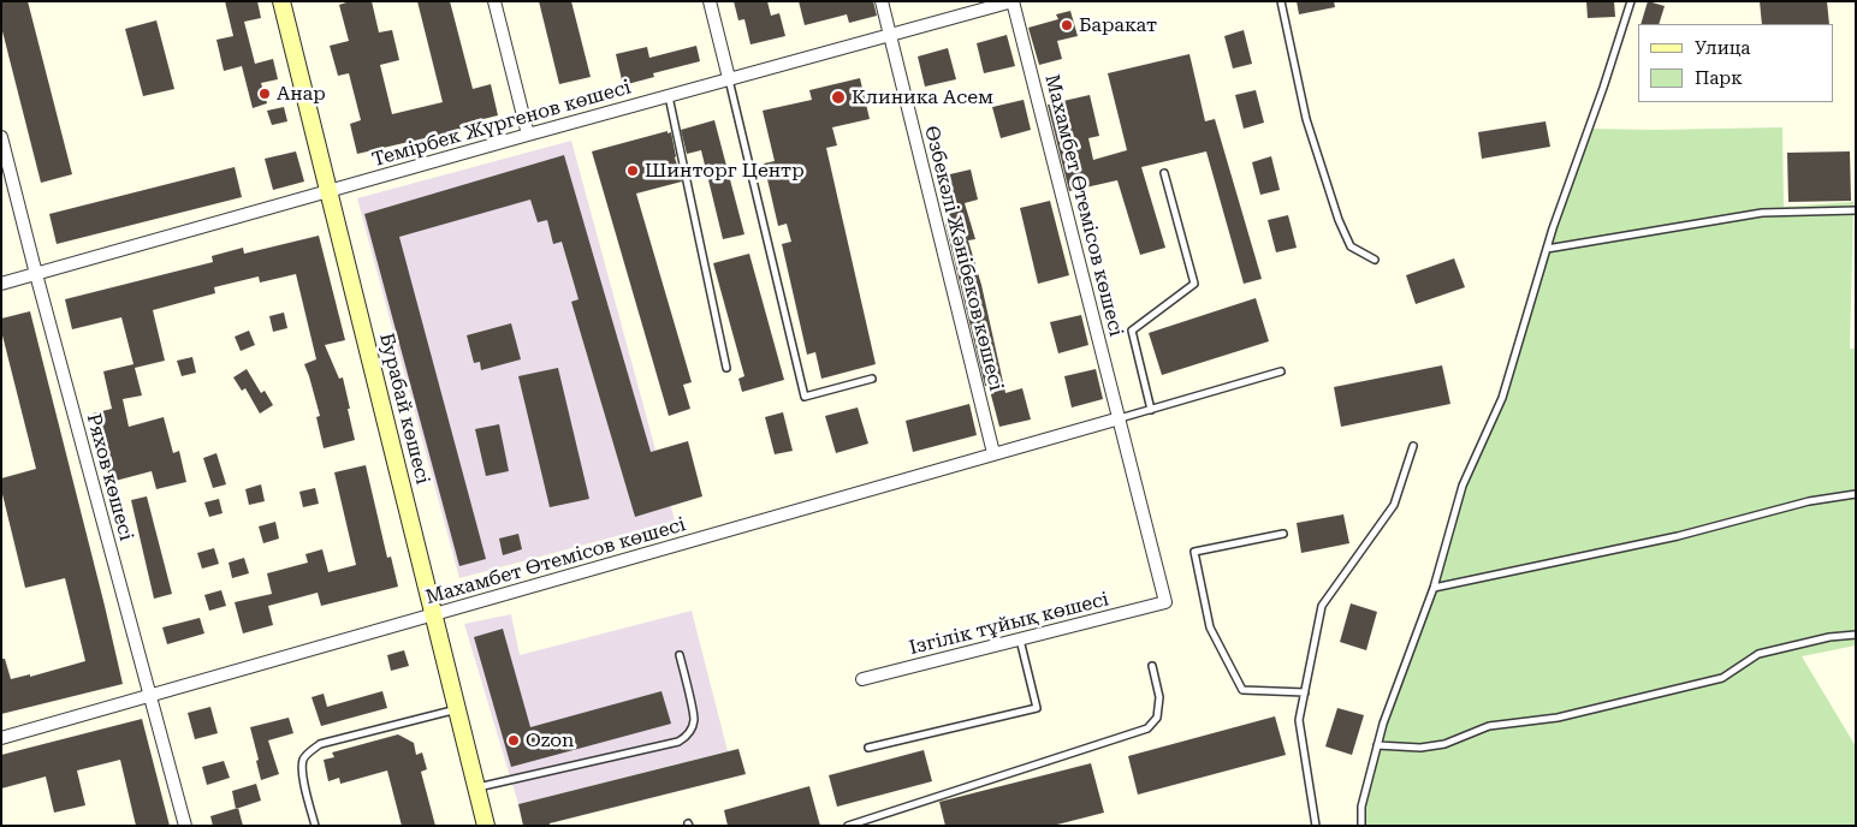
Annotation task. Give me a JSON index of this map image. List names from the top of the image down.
{
  "streets": {
    "street": [
      "Темірбек Жүргенов көшесі",
      "Махамбет Өтемісов көшесі",
      "Өзбекәлі Жәнібеков көшесі",
      "Бурабай көшесі",
      "Ряхов көшесі",
      "Ізгілік тұйық көшесі"
    ]
  },
  "crossings": [
    ["Темірбек Жүргенов көшесі", "Махамбет Өтемісов көшесі"],
    ["Темірбек Жүргенов көшесі", "Өзбекәлі Жәнібеков көшесі"],
    ["Темірбек Жүргенов көшесі", "Бурабай көшесі"],
    ["Темірбек Жүргенов көшесі", "Ряхов көшесі"],
    ["Махамбет Өтемісов көшесі", "Өзбекәлі Жәнібеков көшесі"],
    ["Махамбет Өтемісов көшесі", "Бурабай көшесі"],
    ["Махамбет Өтемісов көшесі", "Ряхов көшесі"],
    ["Махамбет Өтемісов көшесі", "Ізгілік тұйық көшесі"]
  ],
  "places": [
    "Баракат",
    "Анар",
    "Клиника Асем",
    "Шинторг Центр",
    "Ozon"
  ],
  "legend": ["Улица", "Парк"]
}
